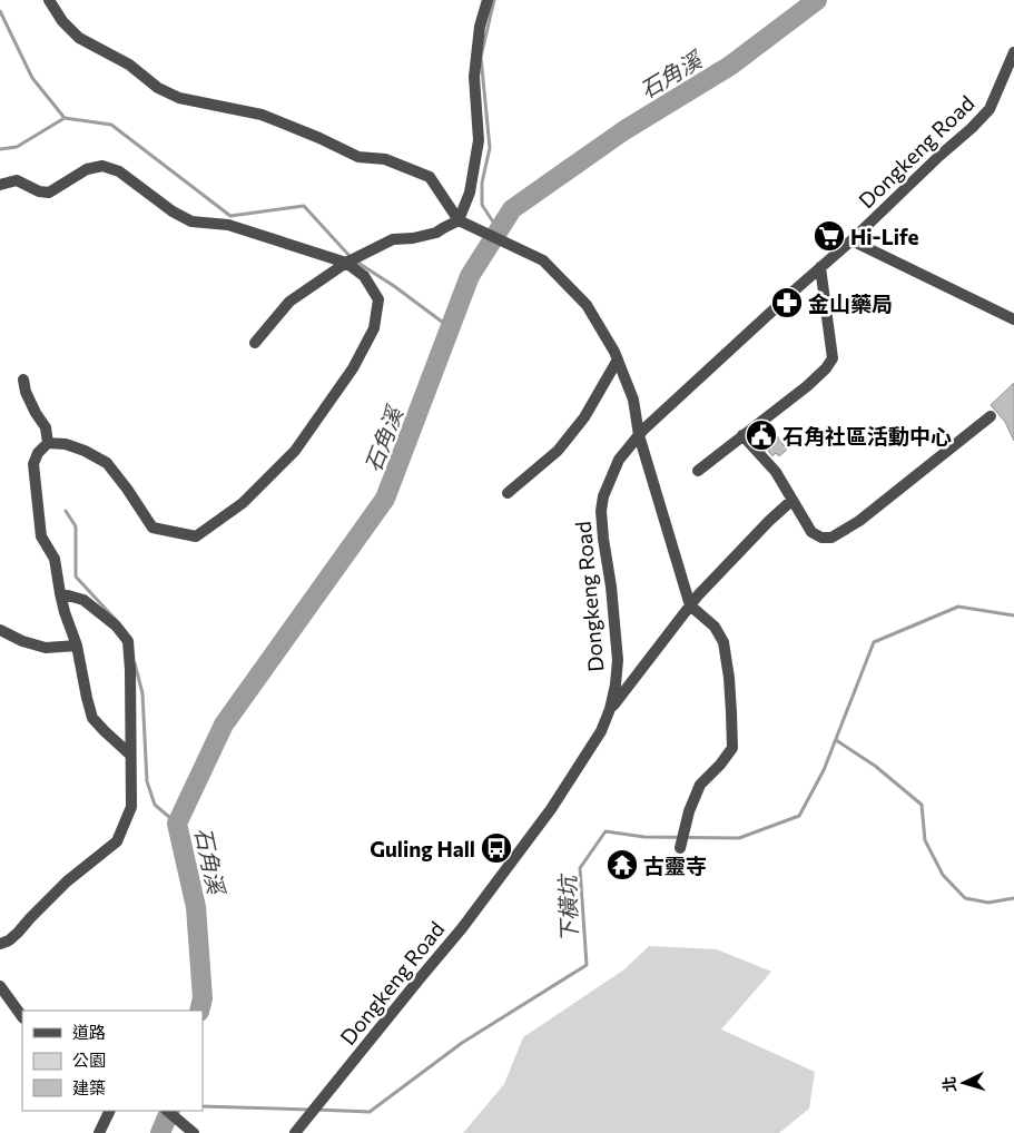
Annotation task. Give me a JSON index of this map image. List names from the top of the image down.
{
  "streets": {
    "street": ["Dongkeng Road"]
  },
  "water": ["石角溪", "下橫坑"],
  "places": {
    "supermarket": ["Hi-Life"],
    "pharmacy": ["金山藥局"],
    "public building": ["石角社區活動中心"],
    "bus stop": ["Guling Hall"],
    "temple": ["古靈寺"]
  },
  "legend": ["道路", "公園", "建築"],
  "north": "left"
}
